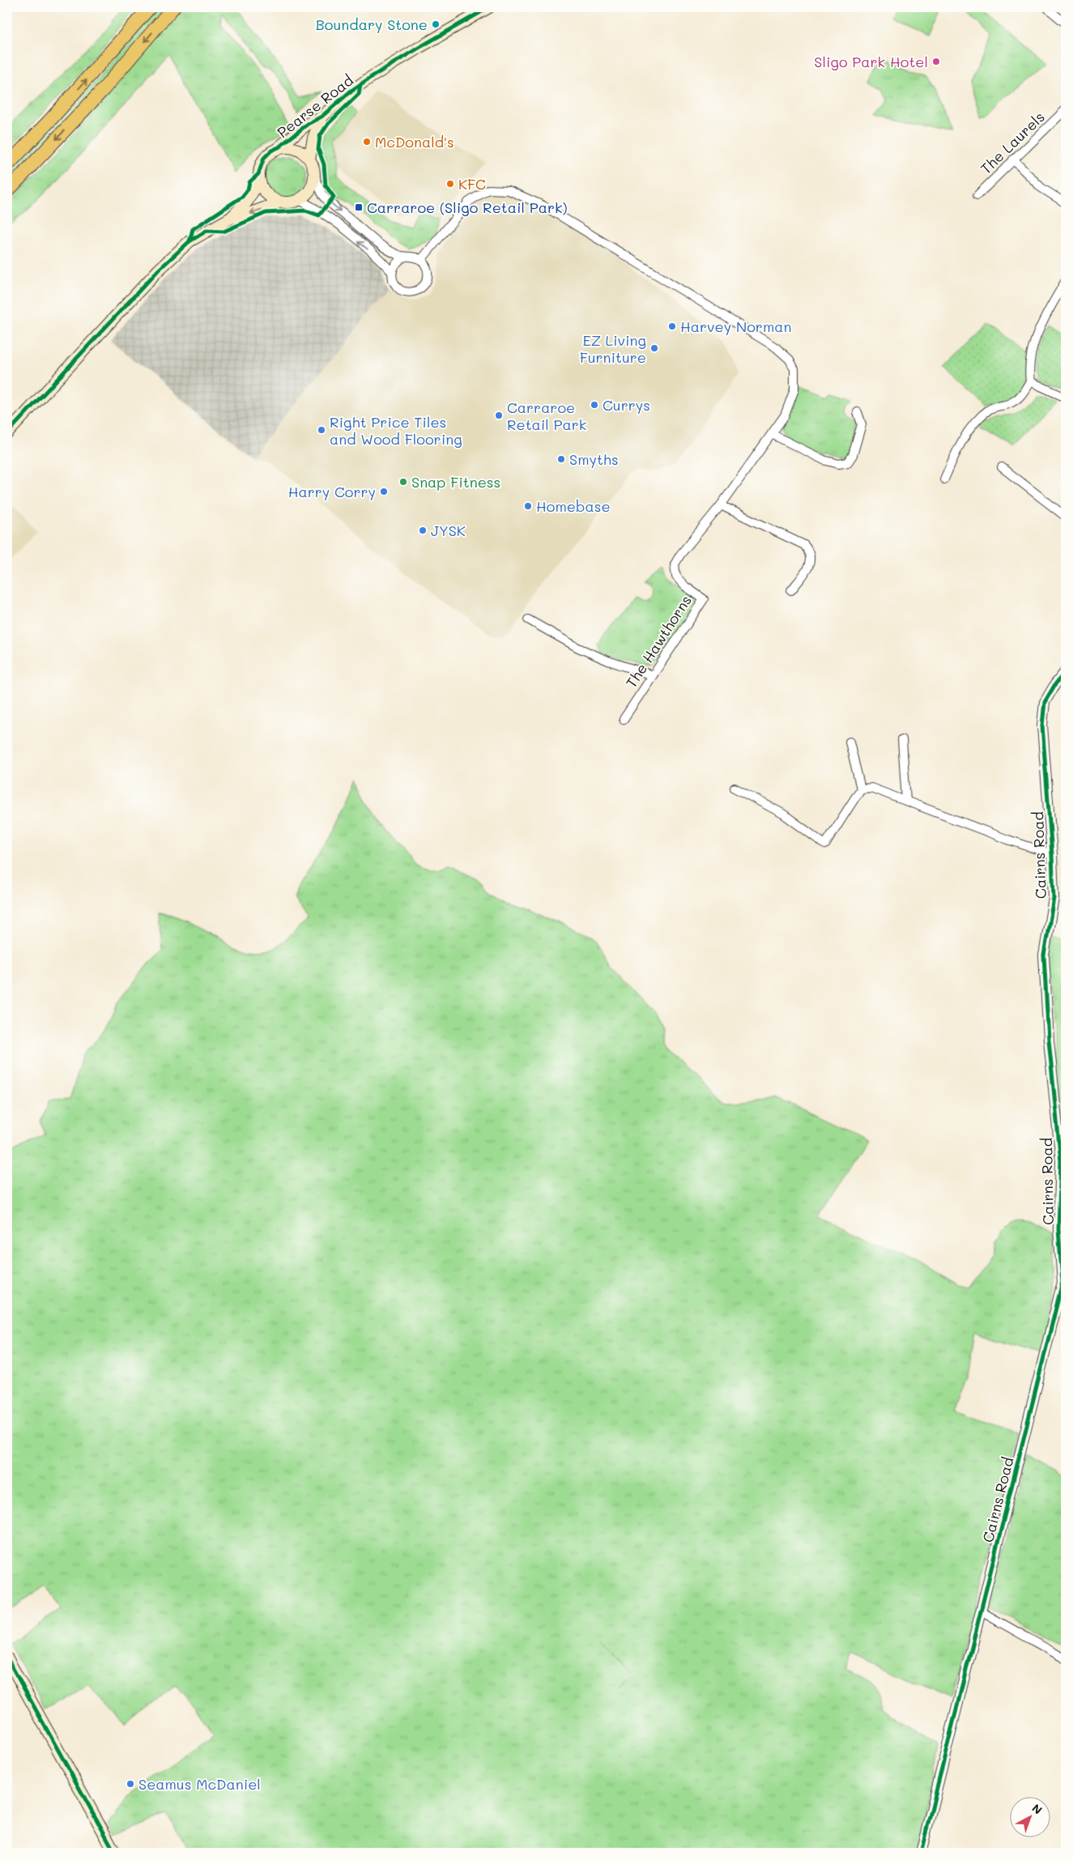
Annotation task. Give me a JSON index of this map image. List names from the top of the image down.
{
  "streets": {
    "main road": ["Pearse Road"],
    "street": ["The Laurels", "The Hawthorns", "Cairns Road"]
  },
  "places": {
    "other": [
      "Boundary Stone",
      "Sligo Park Hotel",
      "McDonald's",
      "KFC",
      "Harvey Norman",
      "EZ Living Furniture",
      "Currys",
      "Carraroe Retail Park",
      "Right Price Tiles and Wood Flooring",
      "Smyths",
      "Snap Fitness",
      "Harry Corry",
      "Homebase",
      "JYSK",
      "Seamus McDaniel"
    ],
    "transit": ["Carraroe (Sligo Retail Park)"]
  },
  "north": "top right"
}
